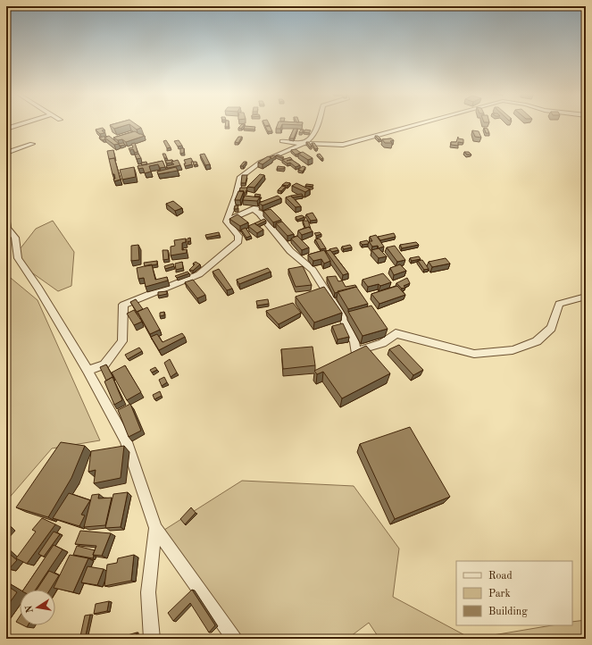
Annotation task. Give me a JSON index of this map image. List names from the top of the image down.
{
  "legend": ["Road", "Park", "Building"],
  "north": "left"
}
